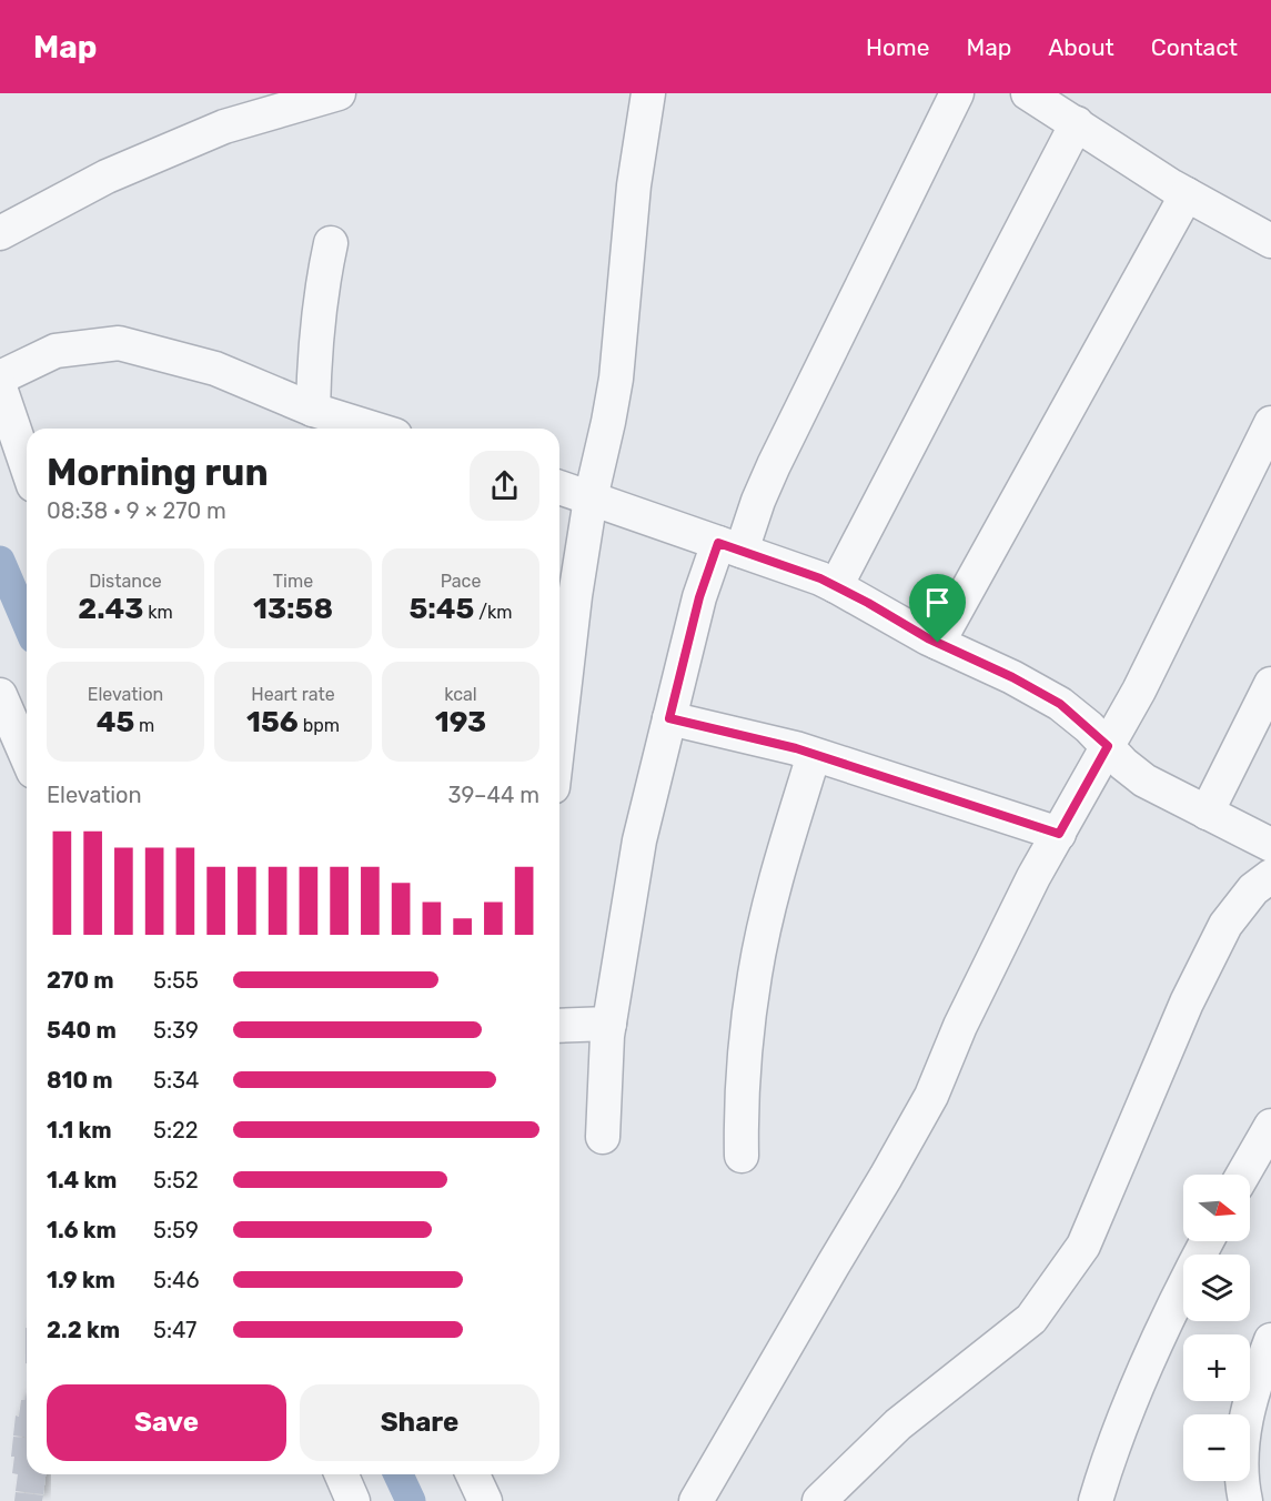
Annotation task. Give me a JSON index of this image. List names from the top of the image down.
{
  "north": "right",
  "page": {
    "header": "Map",
    "nav": [
      "Home",
      "Map",
      "About",
      "Contact"
    ],
    "heading": ["Morning run", "08:38 · 9 × 270 m"],
    "stats": [
      ["Distance", "2.43 km"],
      ["Time", "13:58"],
      ["Pace", "5:45 /km"],
      ["Elevation", "45 m"],
      ["Heart rate", "156 bpm"],
      ["kcal", "193"]
    ],
    "chart": ["Elevation", "39–44 m"],
    "list": [
      {
        "name": "270 m",
        "note": "5:55"
      },
      {
        "name": "540 m",
        "note": "5:39"
      },
      {
        "name": "810 m",
        "note": "5:34"
      },
      {
        "name": "1.1 km",
        "note": "5:22"
      },
      {
        "name": "1.4 km",
        "note": "5:52"
      },
      {
        "name": "1.6 km",
        "note": "5:59"
      },
      {
        "name": "1.9 km",
        "note": "5:46"
      },
      {
        "name": "2.2 km",
        "note": "5:47"
      }
    ],
    "map_buttons": ["+", "−"],
    "buttons": ["Save", "Share"]
  }
}
